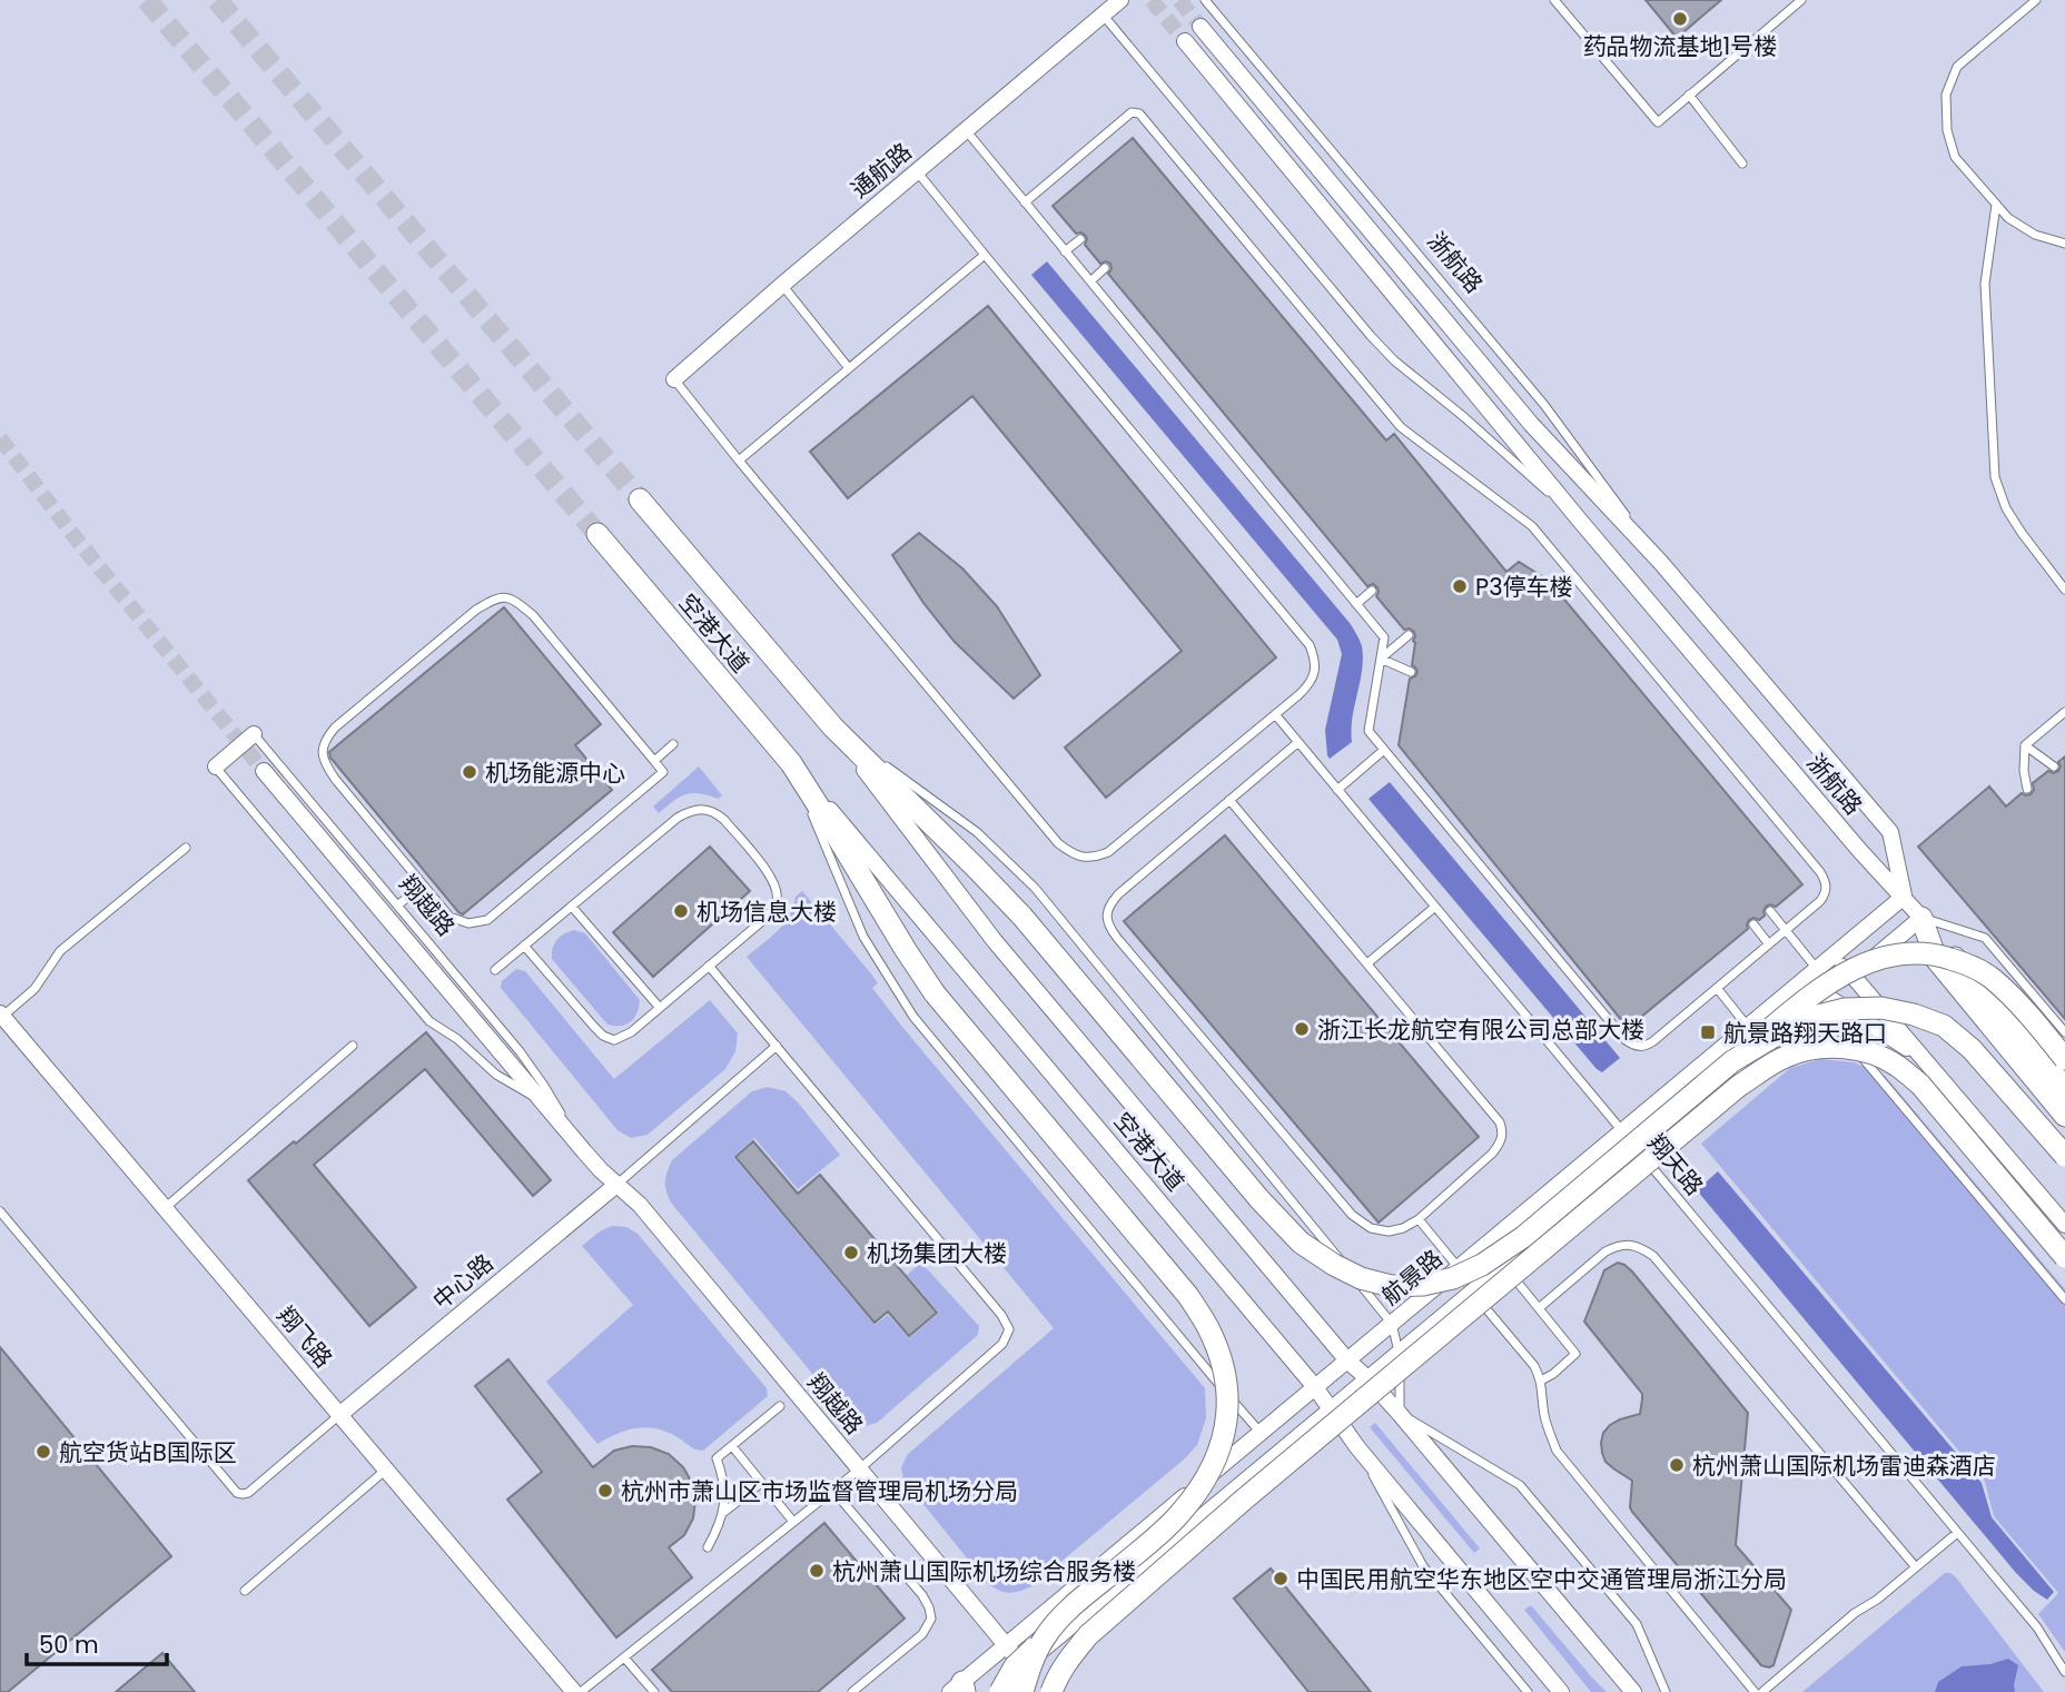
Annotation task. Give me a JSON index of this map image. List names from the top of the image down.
{
  "streets": {
    "main road": ["空港大道"],
    "street": [
      "通航路",
      "浙航路",
      "翔越路",
      "航景路",
      "中心路",
      "翔飞路"
    ],
    "lane": ["翔天路"]
  },
  "crossings": [
    ["通航路", "浙航路"],
    ["浙航路", "航景路"],
    ["空港大道", "航景路"],
    ["翔越路", "航景路"],
    ["翔越路", "中心路"],
    ["翔天路", "航景路"],
    ["中心路", "翔飞路"]
  ],
  "places": {
    "other": [
      "药品物流基地1号楼",
      "P3停车楼",
      "机场能源中心",
      "机场信息大楼",
      "浙江长龙航空有限公司总部大楼",
      "机场集团大楼",
      "航空货站B国际区",
      "杭州萧山国际机场雷迪森酒店",
      "杭州市萧山区市场监督管理局机场分局",
      "杭州萧山国际机场综合服务楼",
      "中国民用航空华东地区空中交通管理局浙江分局"
    ],
    "transit": ["航景路翔天路口"]
  },
  "scale_bar": "50 m"
}
